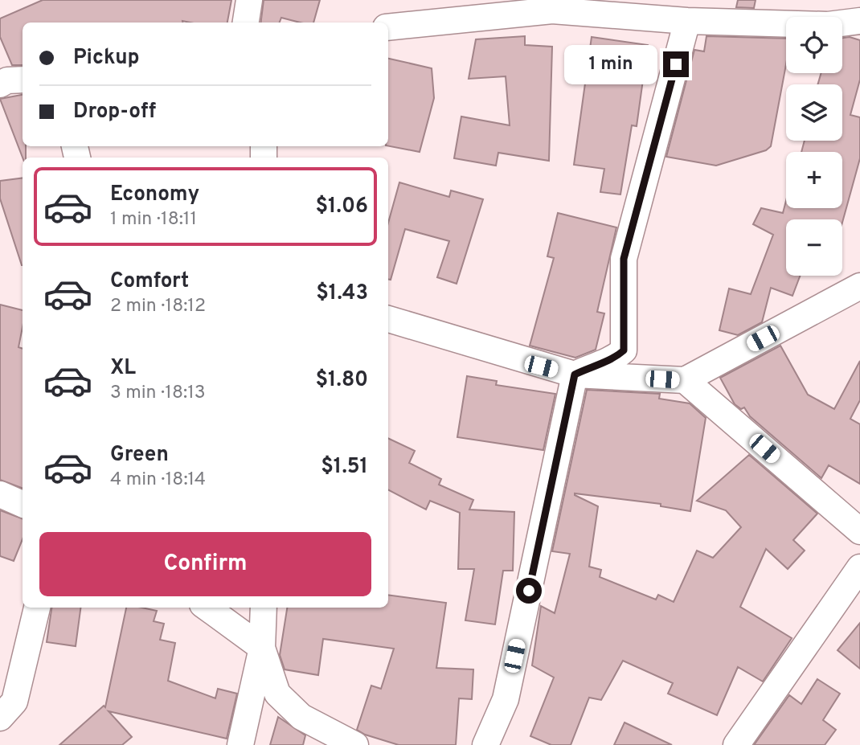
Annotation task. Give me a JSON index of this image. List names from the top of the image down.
{
  "page": {
    "map_buttons": ["+", "−"],
    "banner": ["Pickup", "Drop-off"],
    "bubble": "1 min",
    "list": [
      {
        "name": "Economy",
        "note": "1 min · 18:11",
        "value": "$1.06"
      },
      {
        "name": "Comfort",
        "note": "2 min · 18:12",
        "value": "$1.43"
      },
      {
        "name": "XL",
        "note": "3 min · 18:13",
        "value": "$1.80"
      },
      {
        "name": "Green",
        "note": "4 min · 18:14",
        "value": "$1.51"
      }
    ],
    "buttons": "Confirm"
  }
}
